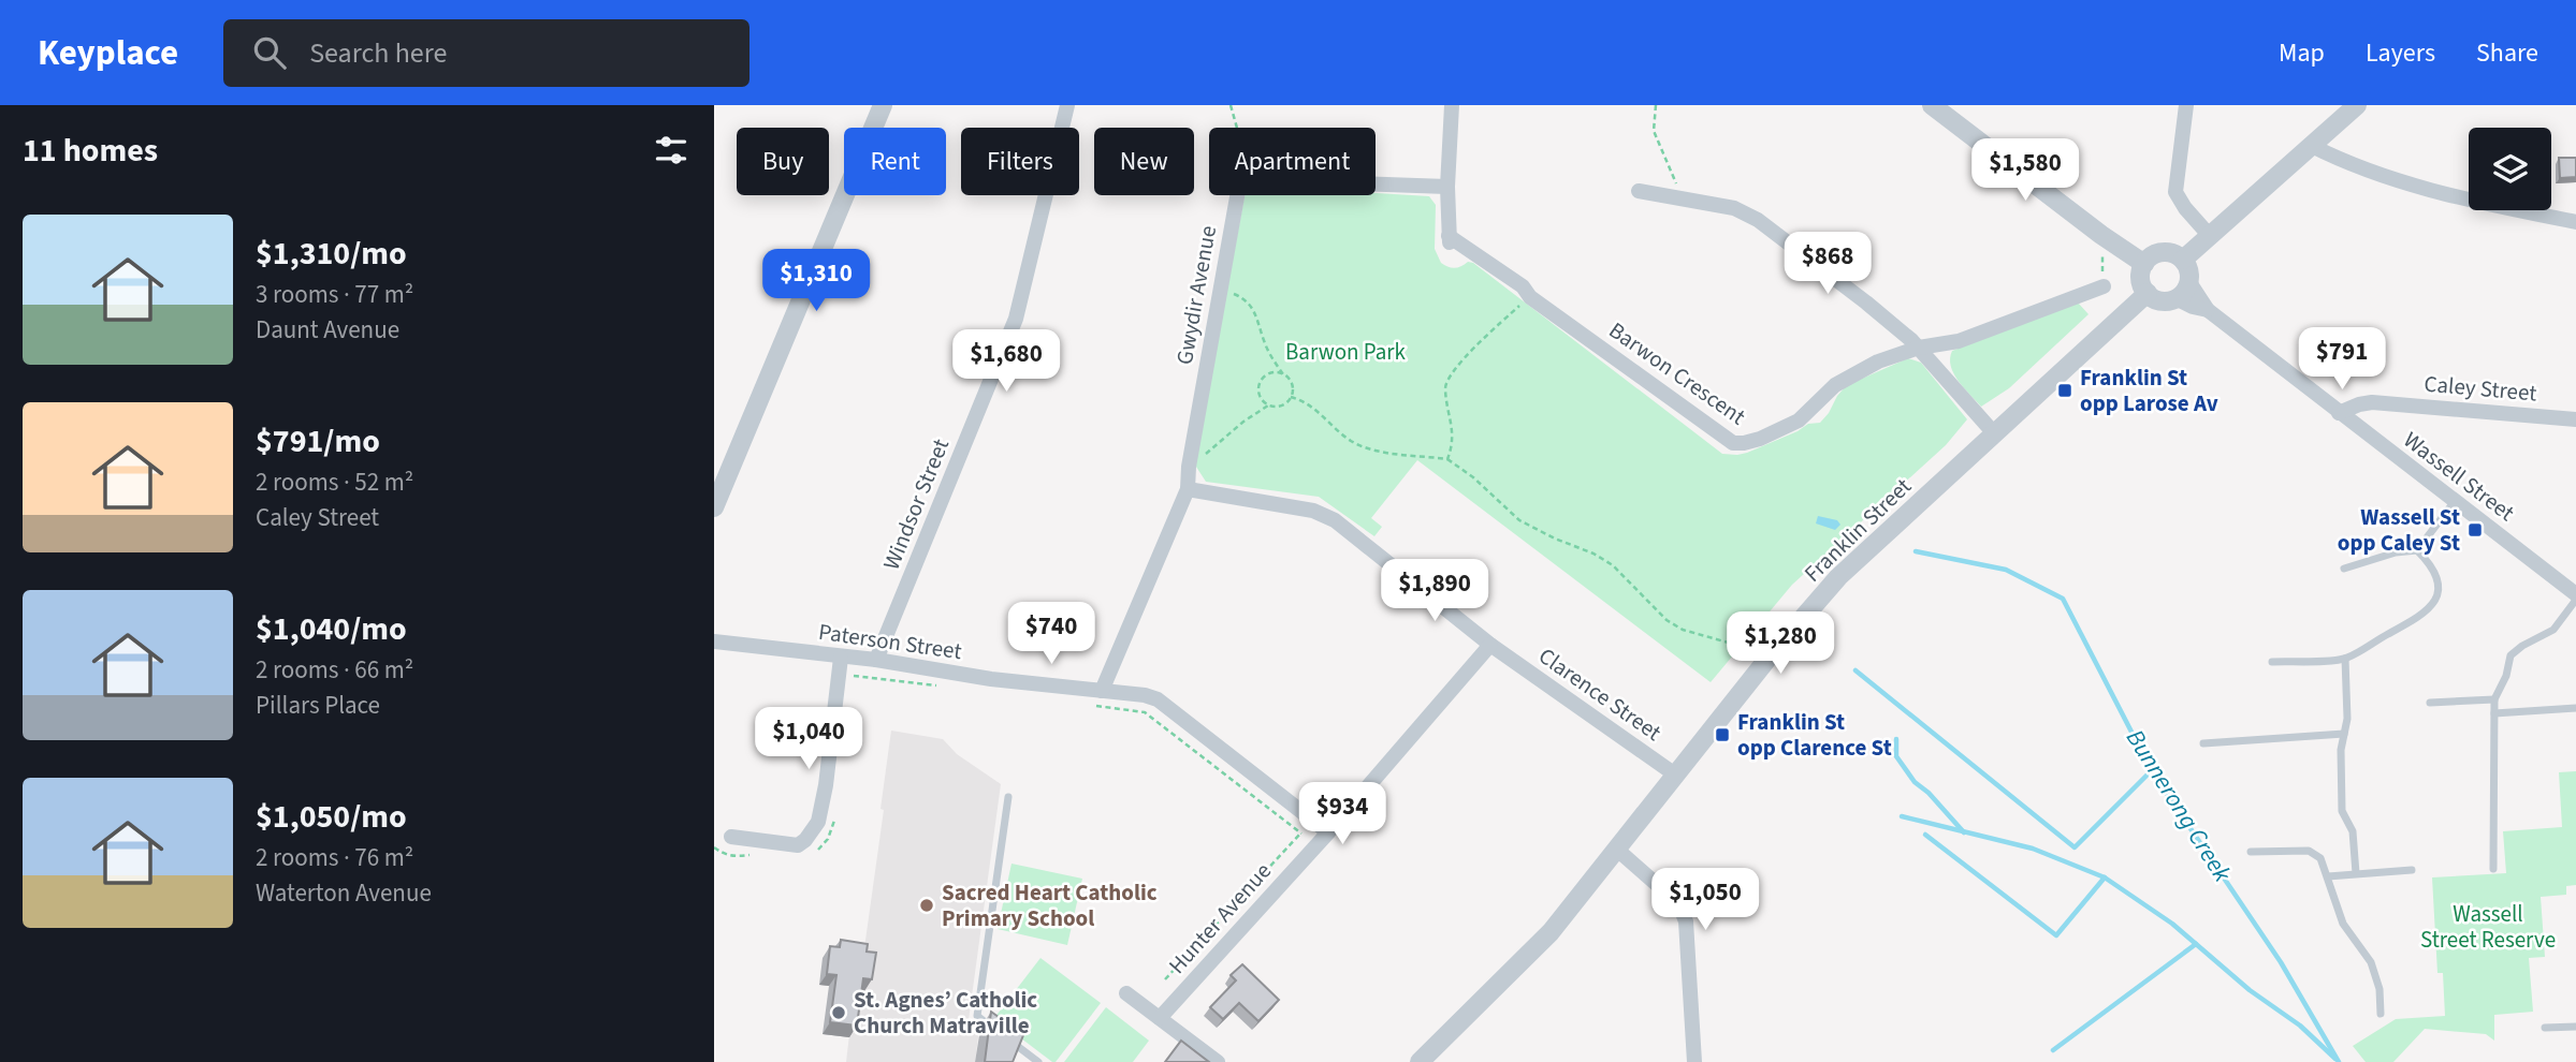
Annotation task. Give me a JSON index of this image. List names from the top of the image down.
{
  "streets": {
    "street": [
      "Gwydir Avenue",
      "Barwon Crescent",
      "Caley Street",
      "Wassell Street",
      "Windsor Street",
      "Franklin Street",
      "Paterson Street",
      "Clarence Street",
      "Hunter Avenue"
    ]
  },
  "crossings": [
    ["Gwydir Avenue", "Paterson Street"],
    ["Gwydir Avenue", "Clarence Street"],
    ["Caley Street", "Wassell Street"],
    ["Wassell Street", "Franklin Street"],
    ["Windsor Street", "Paterson Street"],
    ["Franklin Street", "Clarence Street"],
    ["Paterson Street", "Hunter Avenue"],
    ["Clarence Street", "Hunter Avenue"]
  ],
  "water": ["Bunnerong Creek"],
  "parks": ["Barwon Park", "Wassell Street Reserve"],
  "places": {
    "transit": ["Franklin St opp Larose Av", "Wassell St opp Caley St", "Franklin St opp Clarence St"],
    "other": ["Sacred Heart Catholic Primary School", "St. Agnes’ Catholic Church Matraville"]
  },
  "page": {
    "header": "Keyplace",
    "search": "Search here",
    "nav": ["Map", "Layers", "Share"],
    "heading": "11 homes",
    "chip": [
      "Buy",
      "Rent",
      "Filters",
      "New",
      "Apartment"
    ],
    "price": [
      "$1,580",
      "$868",
      "$1,310",
      "$791",
      "$1,680",
      "$1,890",
      "$740",
      "$1,280",
      "$1,040",
      "$934",
      "$1,050"
    ],
    "list": [
      {
        "name": "$1,310/mo",
        "note": "3 rooms · 77 m² · Daunt Avenue"
      },
      {
        "name": "$791/mo",
        "note": "2 rooms · 52 m² · Caley Street"
      },
      {
        "name": "$1,040/mo",
        "note": "2 rooms · 66 m² · Pillars Place"
      },
      {
        "name": "$1,050/mo",
        "note": "2 rooms · 76 m² · Waterton Avenue"
      }
    ]
  }
}
